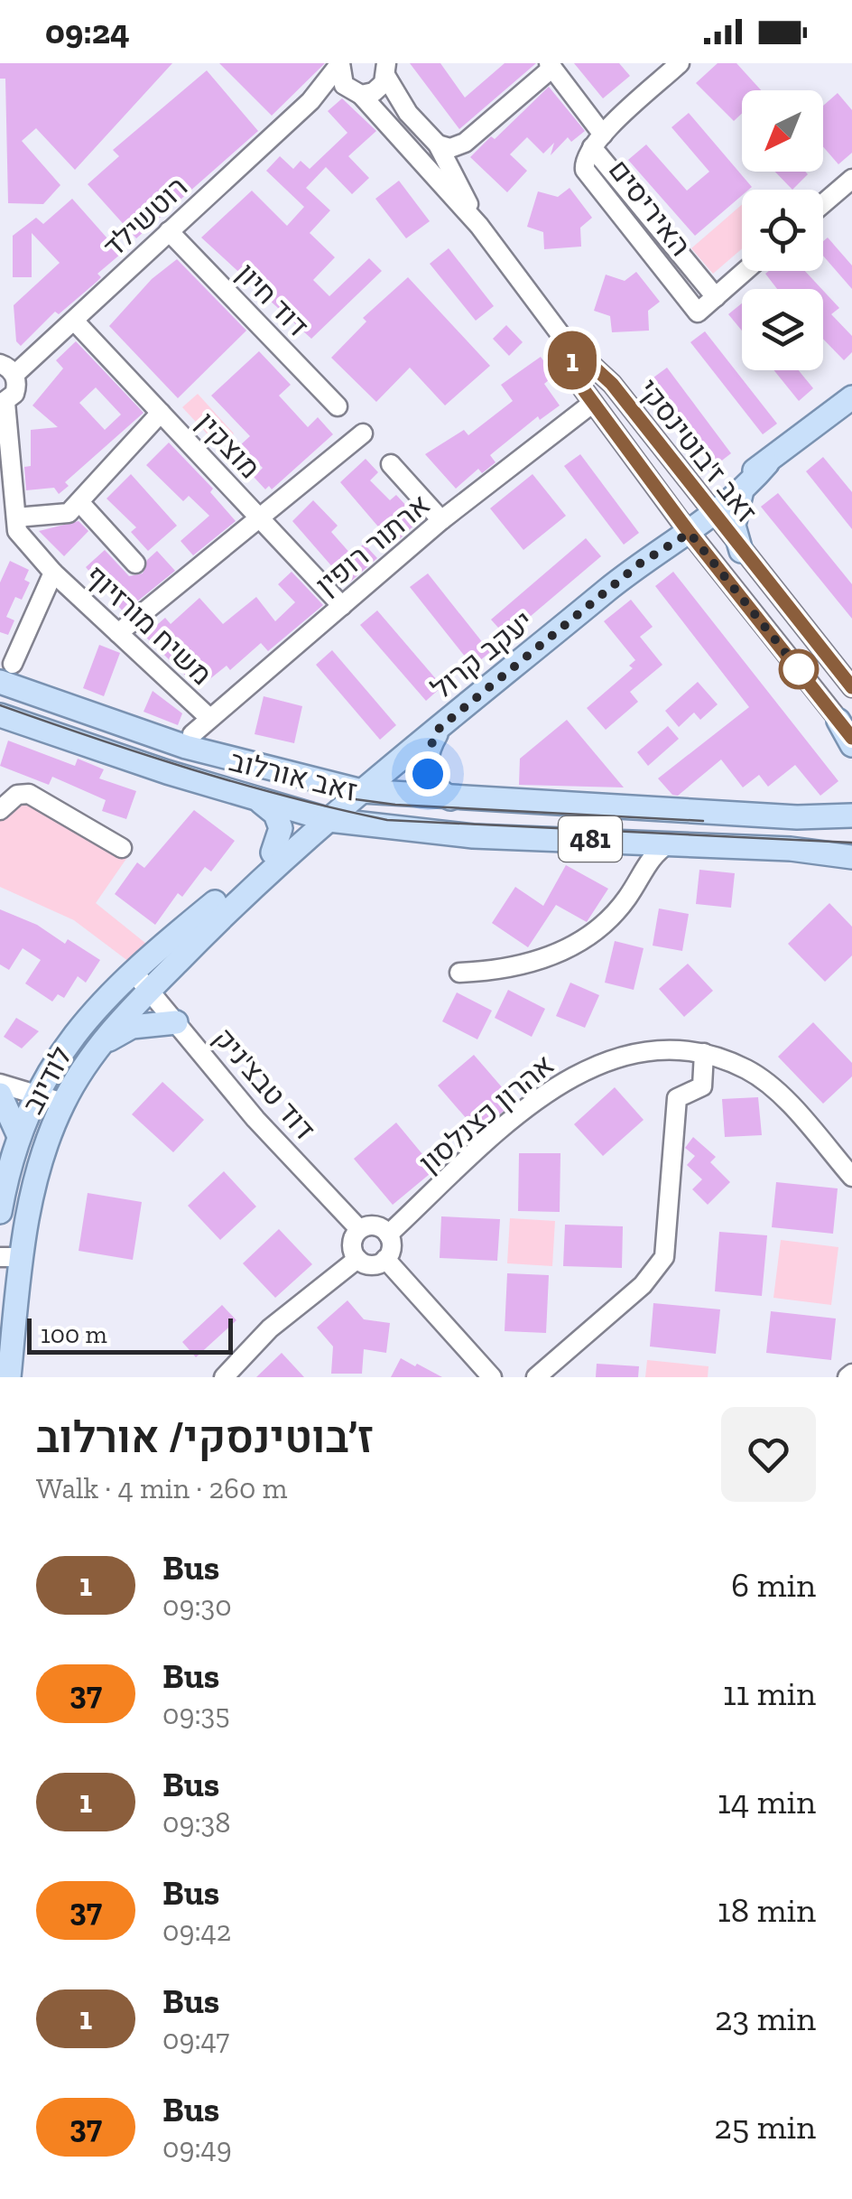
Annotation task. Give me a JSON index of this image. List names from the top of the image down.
{
  "streets": {
    "main road": [
      "יעקב קרול",
      "זאב אורלוב",
      "481",
      "לודיוב"
    ],
    "street": [
      "האיריסים",
      "רוטשילד",
      "דוד חיון",
      "מוצקין",
      "זאב ז'בוטינסקי",
      "ארתור רופין",
      "משיח מורזיוף",
      "דוד טבצ'ניק",
      "אהרון כצנלסון"
    ]
  },
  "crossings": [
    ["רוטשילד", "דוד חיון"],
    ["רוטשילד", "מוצקין"],
    ["מוצקין", "ארתור רופין"],
    ["זאב ז'בוטינסקי", "ארתור רופין"],
    ["זאב ז'בוטינסקי", "יעקב קרול"],
    ["ארתור רופין", "משיח מורזיוף"],
    ["יעקב קרול", "זאב אורלוב"],
    ["יעקב קרול", "לודיוב"],
    ["יעקב קרול", "דוד טבצ'ניק"],
    ["לודיוב", "דוד טבצ'ניק"],
    ["דוד טבצ'ניק", "אהרון כצנלסון"]
  ],
  "lines": ["bus line 1"],
  "scale_bar": "100 m",
  "north": "bottom left",
  "page": {
    "status": "09:24",
    "on_map": "1",
    "scale": "100 m",
    "heading": ["ז׳בוטינסקי/ אורלוב", "Walk · 4 min · 260 m"],
    "list": [
      {
        "mark": "1",
        "name": "Bus",
        "note": "09:30",
        "value": "6 min"
      },
      {
        "mark": "37",
        "name": "Bus",
        "note": "09:35",
        "value": "11 min"
      },
      {
        "mark": "1",
        "name": "Bus",
        "note": "09:38",
        "value": "14 min"
      },
      {
        "mark": "37",
        "name": "Bus",
        "note": "09:42",
        "value": "18 min"
      },
      {
        "mark": "1",
        "name": "Bus",
        "note": "09:47",
        "value": "23 min"
      },
      {
        "mark": "37",
        "name": "Bus",
        "note": "09:49",
        "value": "25 min"
      }
    ]
  }
}
